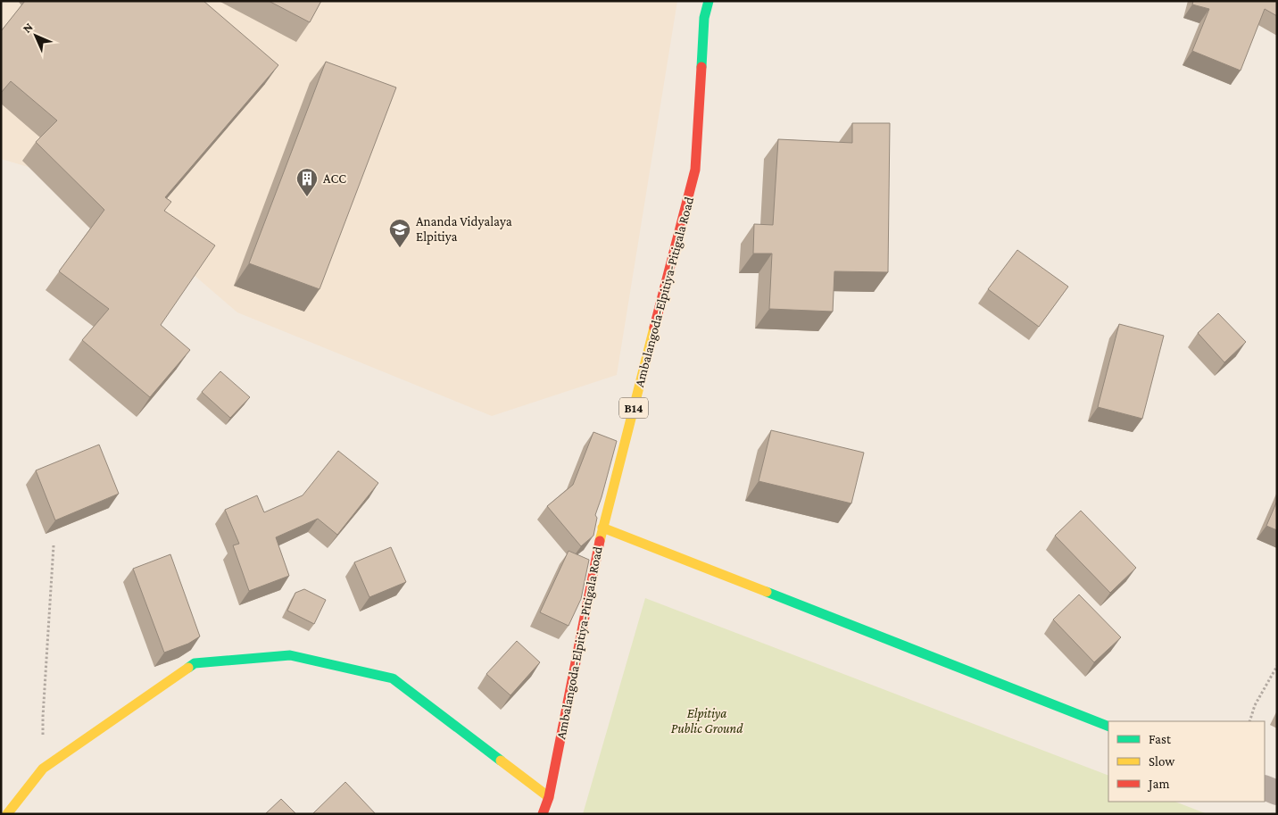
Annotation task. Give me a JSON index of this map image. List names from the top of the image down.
{
  "streets": {
    "street": ["Ambalangoda-Elpitiya-Pitigala Road", "B14"]
  },
  "parks": ["Elpitiya Public Ground"],
  "places": {
    "building": ["ACC"],
    "school or university": ["Ananda Vidyalaya Elpitiya"]
  },
  "legend": ["Fast", "Slow", "Jam"],
  "north": "top left"
}
